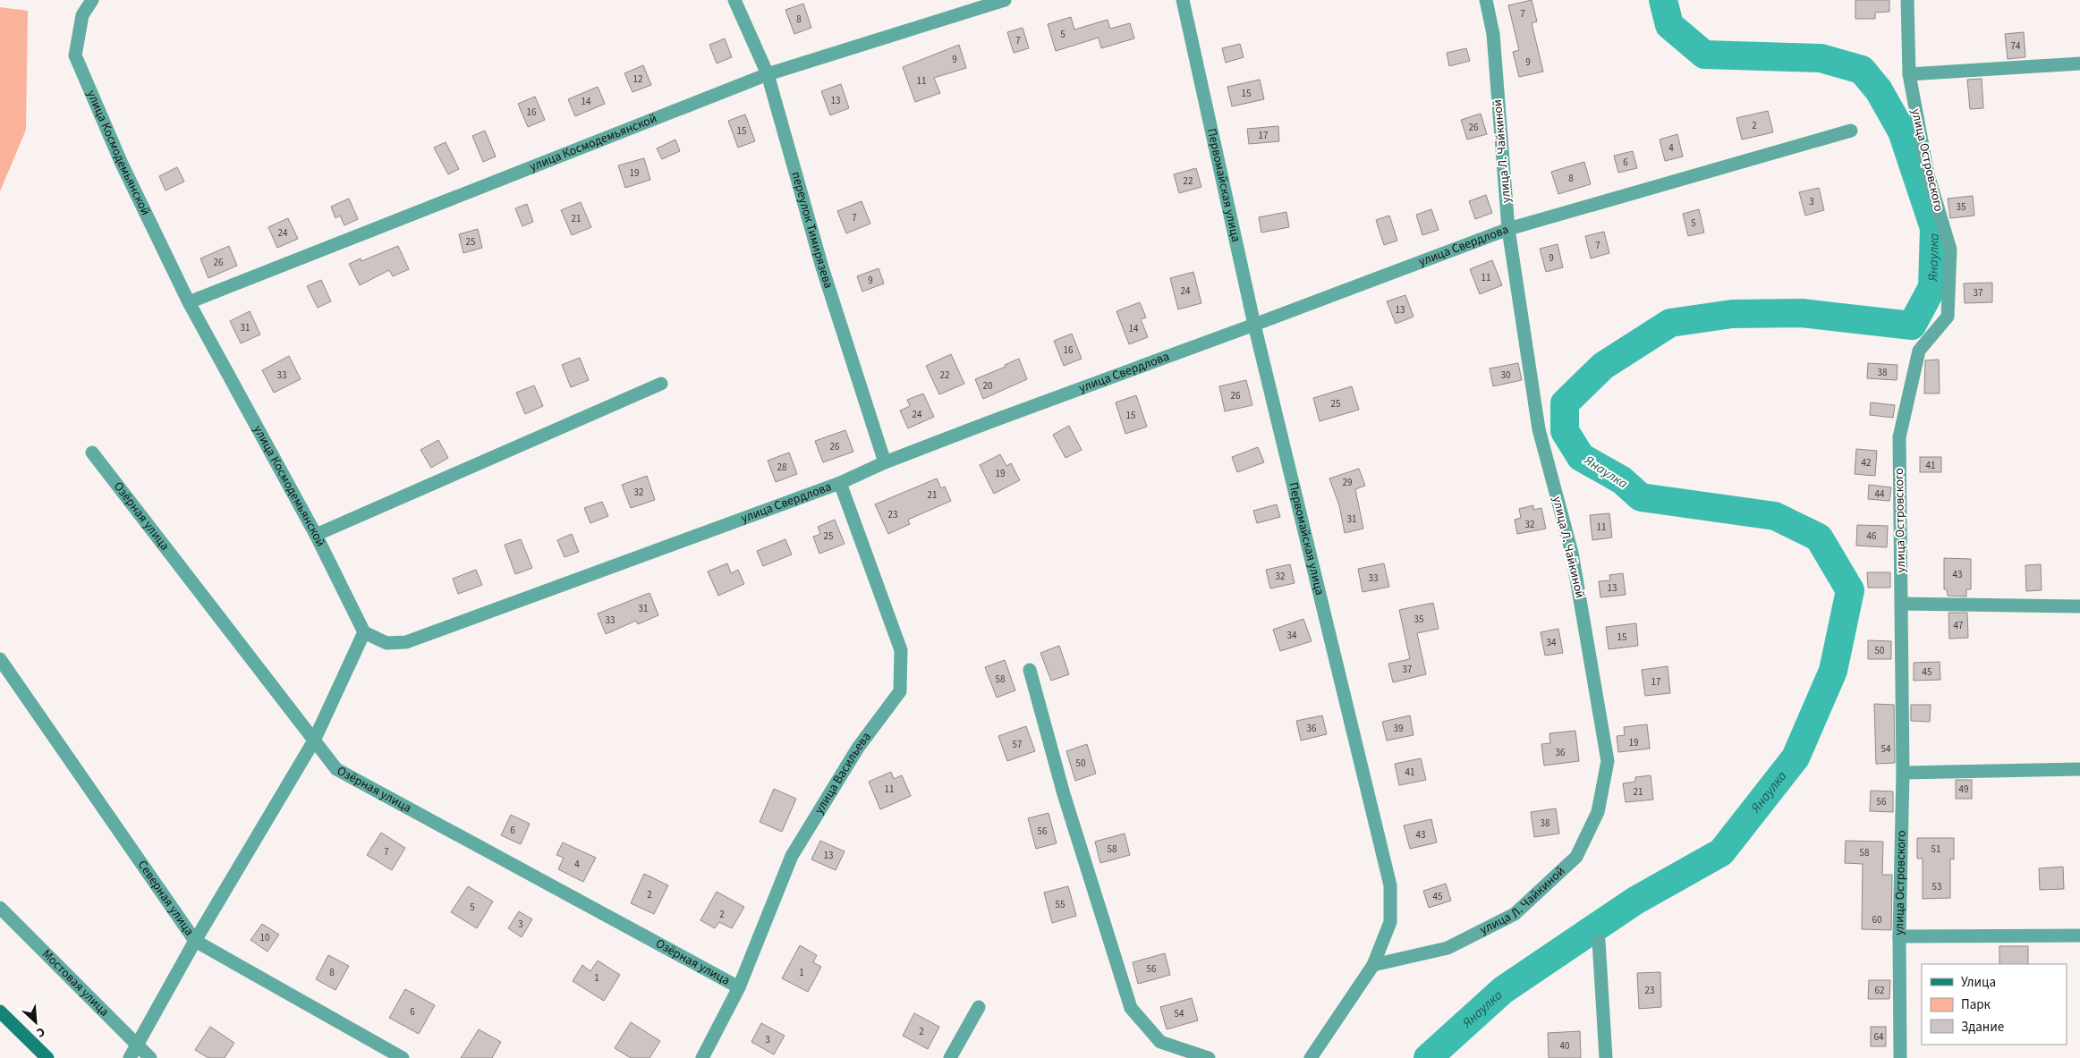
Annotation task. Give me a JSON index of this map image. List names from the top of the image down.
{
  "streets": {
    "street": [
      "улица Космодемьянской",
      "улица Л. Чайкиной",
      "улица Островского",
      "Первомайская улица",
      "переулок Тимирязева",
      "улица Свердлова",
      "Озёрная улица",
      "улица Васильева",
      "Северная улица",
      "Мостовая улица"
    ]
  },
  "crossings": [
    ["улица Космодемьянской", "переулок Тимирязева"],
    ["улица Космодемьянской", "улица Свердлова"],
    ["улица Л. Чайкиной", "Первомайская улица"],
    ["улица Л. Чайкиной", "улица Свердлова"],
    ["Первомайская улица", "улица Свердлова"],
    ["переулок Тимирязева", "улица Свердлова"],
    ["улица Свердлова", "улица Васильева"],
    ["Озёрная улица", "улица Васильева"]
  ],
  "water": ["Янаулка"],
  "house_numbers": [
    "7",
    "8",
    "5",
    "7",
    "74",
    "9",
    "9",
    "12",
    "11",
    "15",
    "13",
    "14",
    "16",
    "2",
    "26",
    "15",
    "17",
    "4",
    "6",
    "19",
    "8",
    "22",
    "3",
    "35",
    "7",
    "21",
    "5",
    "24",
    "25",
    "7",
    "9",
    "26",
    "11",
    "9",
    "24",
    "37",
    "13",
    "31",
    "14",
    "16",
    "38",
    "33",
    "22",
    "30",
    "20",
    "26",
    "25",
    "24",
    "15",
    "26",
    "42",
    "41",
    "28",
    "19",
    "29",
    "32",
    "44",
    "21",
    "23",
    "31",
    "32",
    "11",
    "25",
    "46",
    "43",
    "32",
    "33",
    "13",
    "31",
    "35",
    "33",
    "47",
    "34",
    "15",
    "34",
    "50",
    "37",
    "45",
    "58",
    "17",
    "36",
    "39",
    "19",
    "57",
    "54",
    "36",
    "50",
    "41",
    "11",
    "49",
    "21",
    "56",
    "38",
    "6",
    "56",
    "43",
    "58",
    "51",
    "7",
    "58",
    "13",
    "4",
    "53",
    "2",
    "45",
    "55",
    "5",
    "2",
    "60",
    "3",
    "10",
    "56",
    "8",
    "1",
    "1",
    "23",
    "62",
    "6",
    "54",
    "2",
    "64",
    "3",
    "40"
  ],
  "legend": ["Улица", "Парк", "Здание"],
  "north": "bottom right"
}
